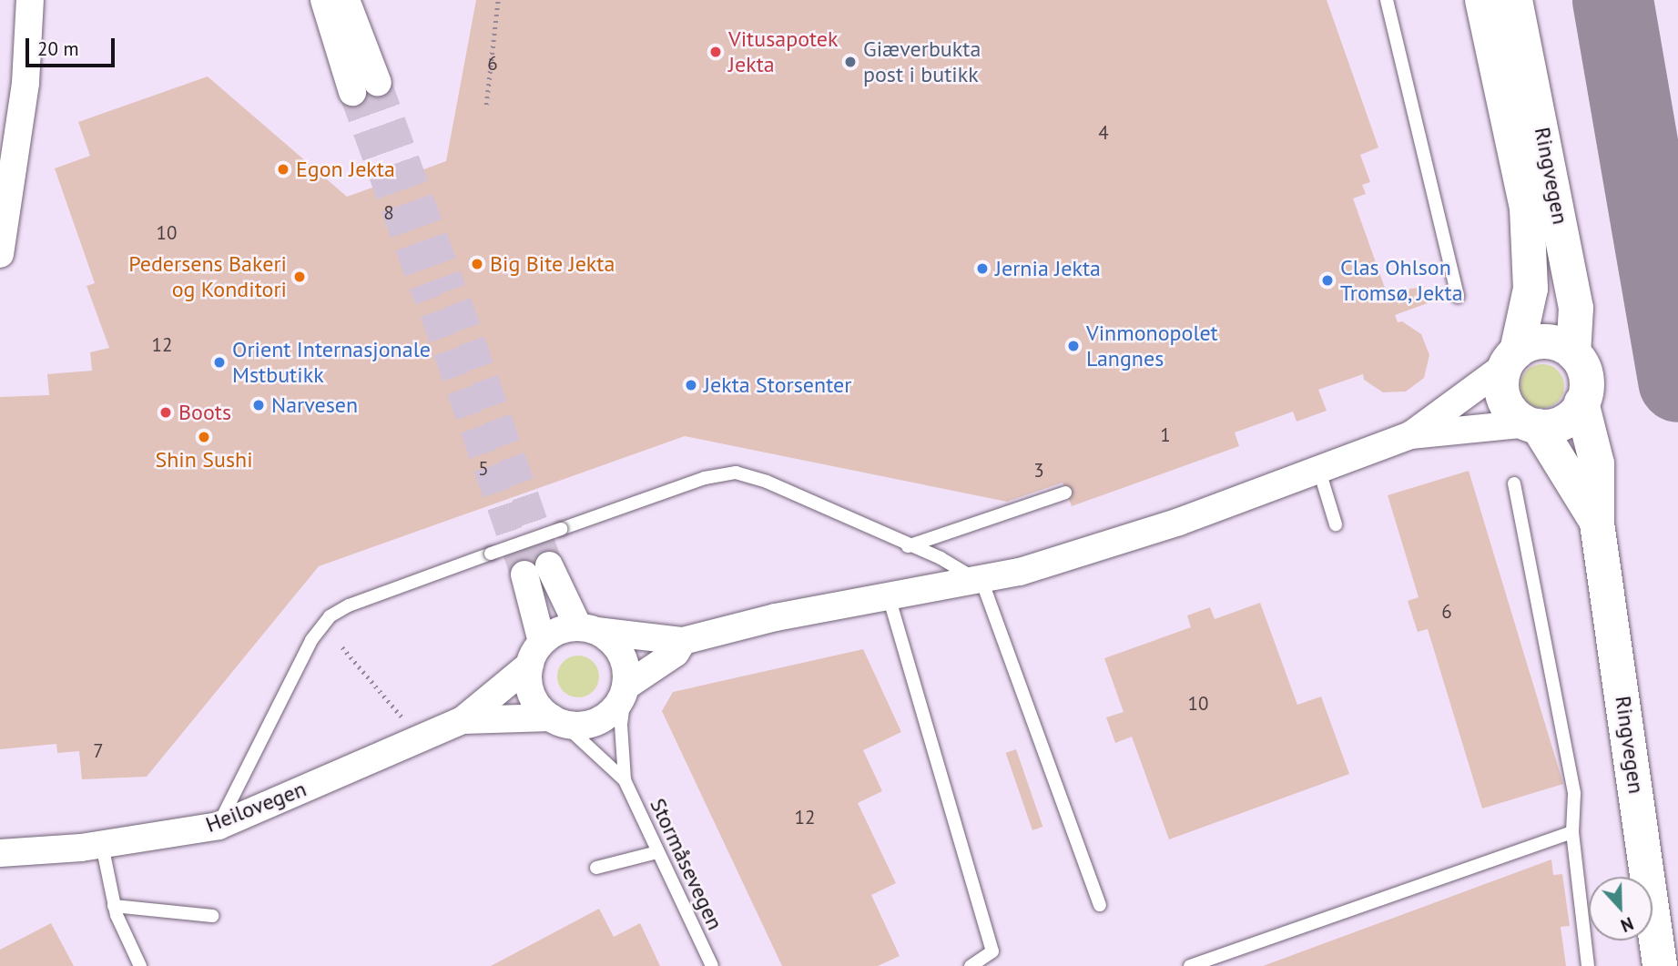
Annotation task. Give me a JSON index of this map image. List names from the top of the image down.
{
  "streets": {
    "street": ["Ringvegen", "Heilovegen"],
    "lane": ["Stormåsevegen"]
  },
  "places": [
    "Vitusapotek Jekta",
    "Giæverbukta post i butikk",
    "Egon Jekta",
    "Big Bite Jekta",
    "Jernia Jekta",
    "Pedersens Bakeri og Konditori",
    "Clas Ohlson Tromsø, Jekta",
    "Vinmonopolet Langnes",
    "Orient Internasjonale Mstbutikk",
    "Jekta Storsenter",
    "Narvesen",
    "Boots",
    "Shin Sushi"
  ],
  "house_numbers": [
    "6",
    "4",
    "8",
    "10",
    "12",
    "1",
    "5",
    "3",
    "6",
    "10",
    "7",
    "12"
  ],
  "scale_bar": "20 m",
  "north": "bottom"
}
